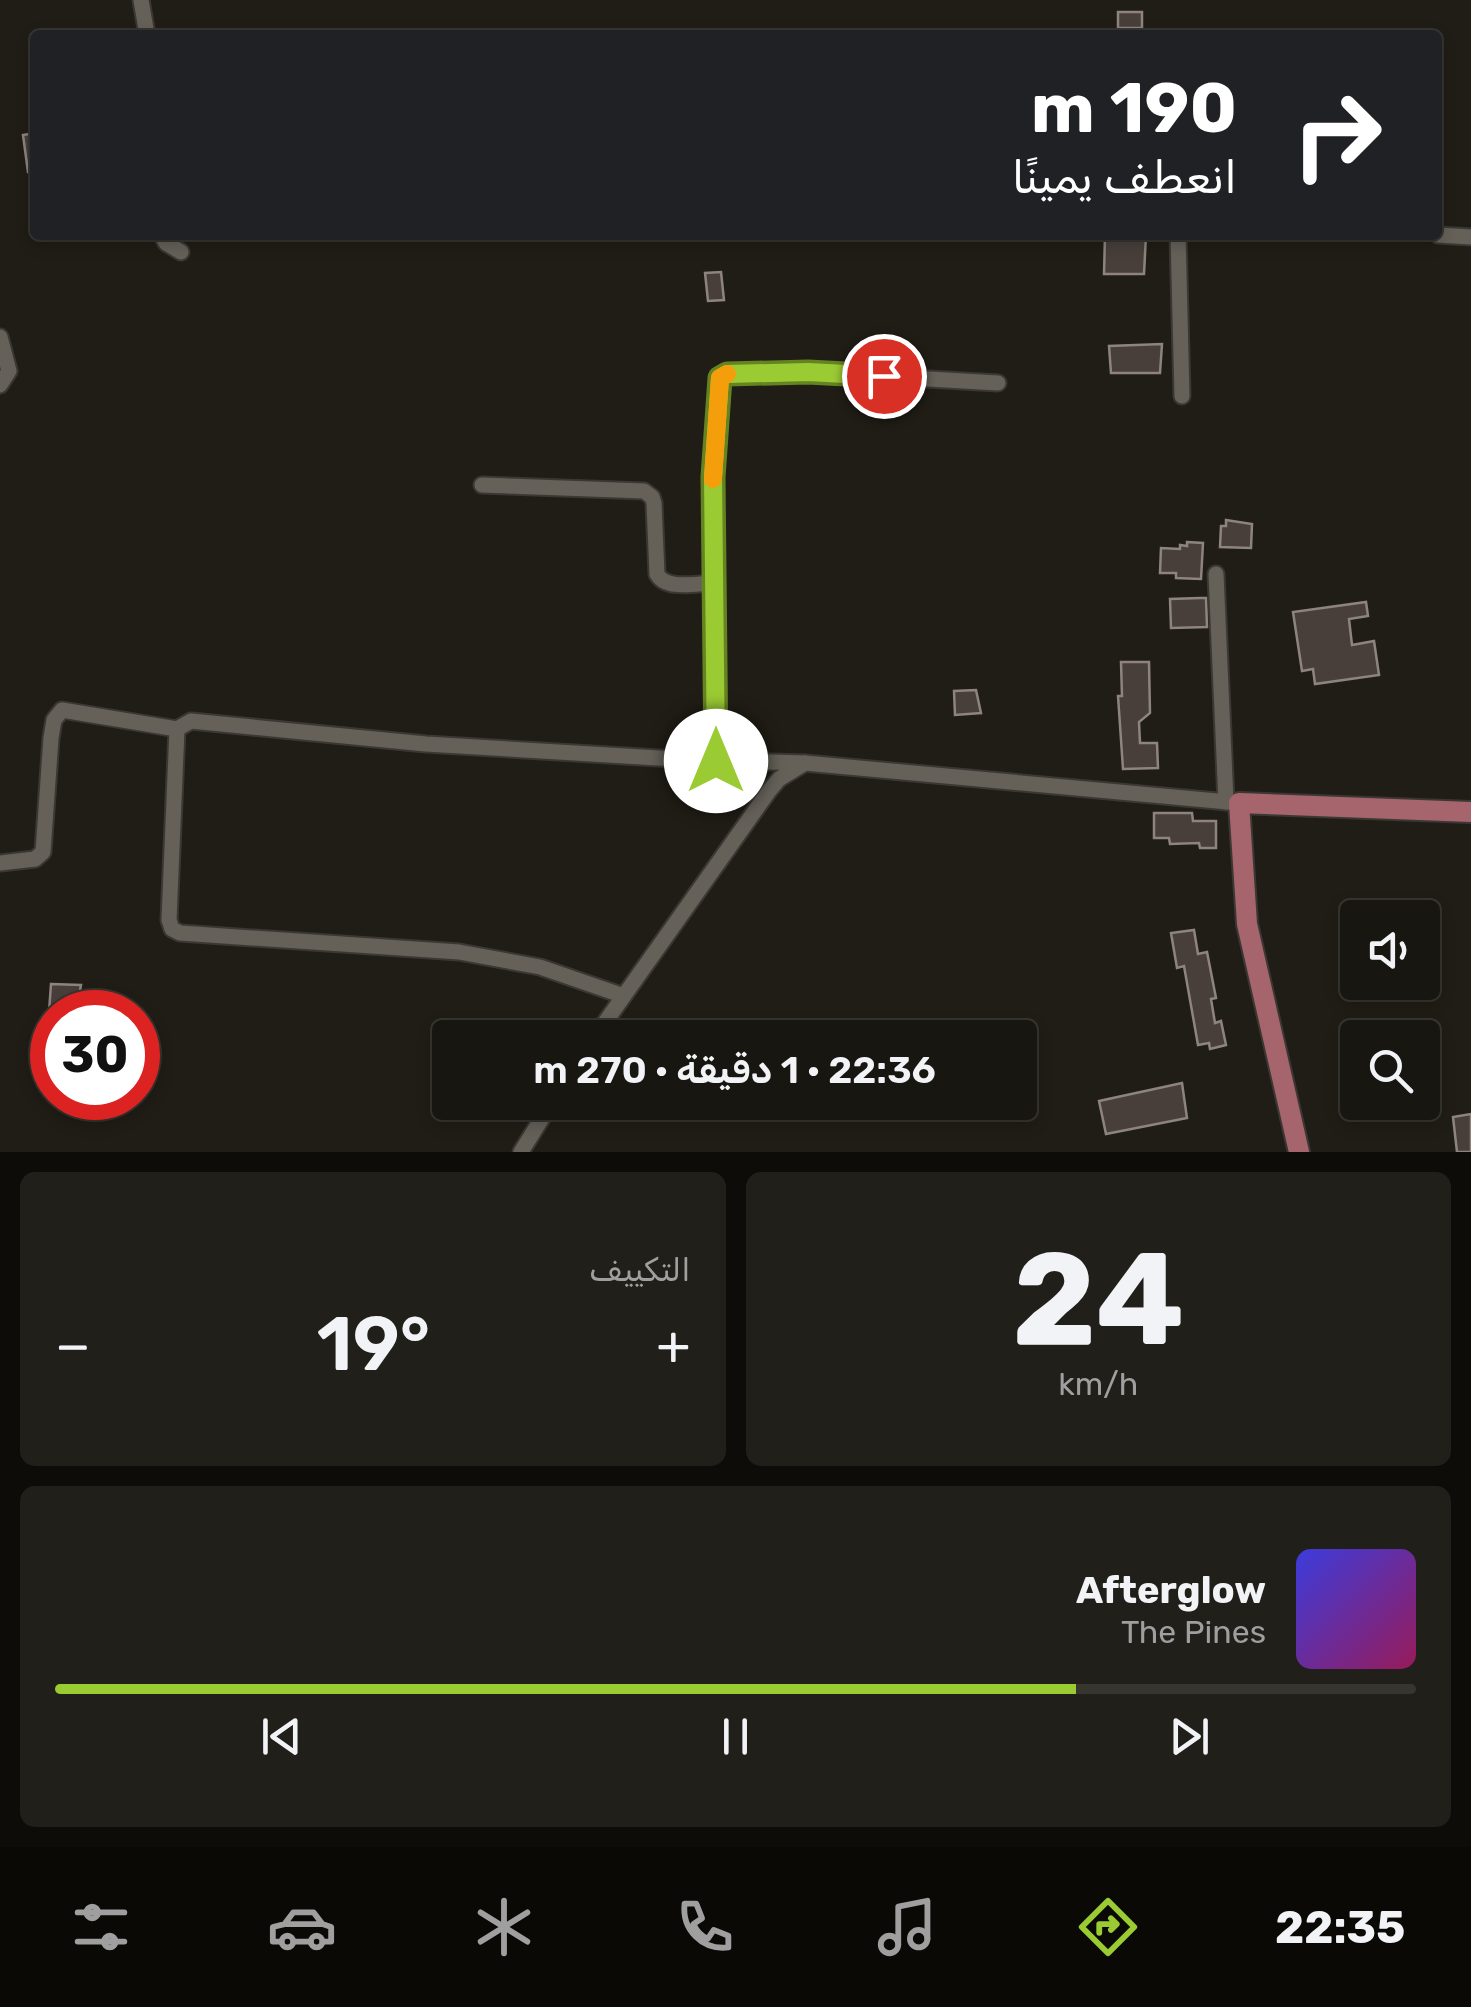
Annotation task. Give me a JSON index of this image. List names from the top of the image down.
{
  "page": {
    "turn": ["190 m", "انعطف يمينًا"],
    "limit": "30",
    "trip": "22:36 · 1 دقيقة · 270 m",
    "tile": [
      ["24", "km/h"],
      "التكييف"
    ],
    "heat": ["−", "19°", "+"],
    "song": ["Afterglow", "The Pines"],
    "tabs": "22:35"
  }
}
